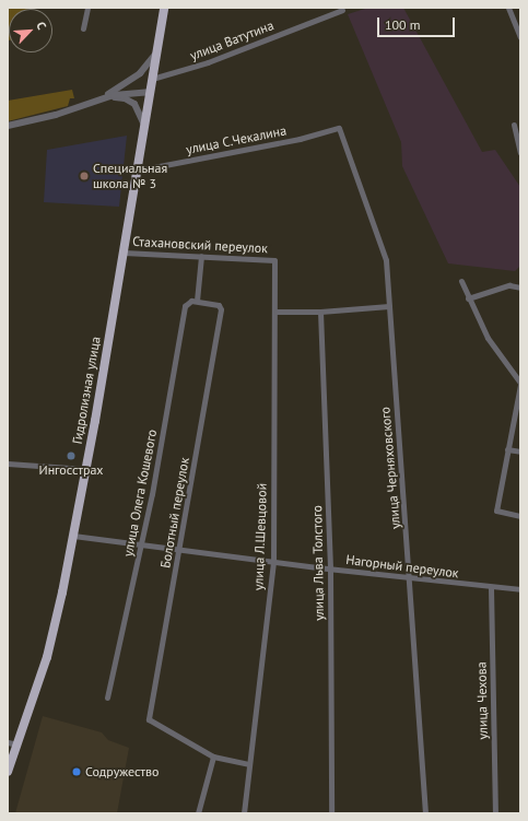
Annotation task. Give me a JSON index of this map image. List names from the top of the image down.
{
  "streets": {
    "highway": ["Гидролизная улица"],
    "street": [
      "улица Ватутина",
      "улица С.Чекалина",
      "Стахановский переулок",
      "улица Черняховского",
      "улица Олега Кошевого",
      "Болотный переулок",
      "улица Л.Шевцовой",
      "улица Льва Толстого",
      "Нагорный переулок",
      "улица Чехова"
    ]
  },
  "crossings": [
    ["улица Ватутина", "Гидролизная улица"],
    ["улица С.Чекалина", "Гидролизная улица"],
    ["улица С.Чекалина", "улица Черняховского"],
    ["Стахановский переулок", "Гидролизная улица"],
    ["Стахановский переулок", "улица Л.Шевцовой"],
    ["Гидролизная улица", "Нагорный переулок"],
    ["улица Черняховского", "Нагорный переулок"],
    ["улица Олега Кошевого", "Болотный переулок"],
    ["улица Олега Кошевого", "Нагорный переулок"],
    ["Болотный переулок", "Нагорный переулок"],
    ["улица Л.Шевцовой", "Нагорный переулок"],
    ["улица Льва Толстого", "Нагорный переулок"],
    ["Нагорный переулок", "улица Чехова"]
  ],
  "places": ["Специальная школа № 3", "Ингосстрах", "Содружество"],
  "scale_bar": "100 m",
  "north": "top right"
}
